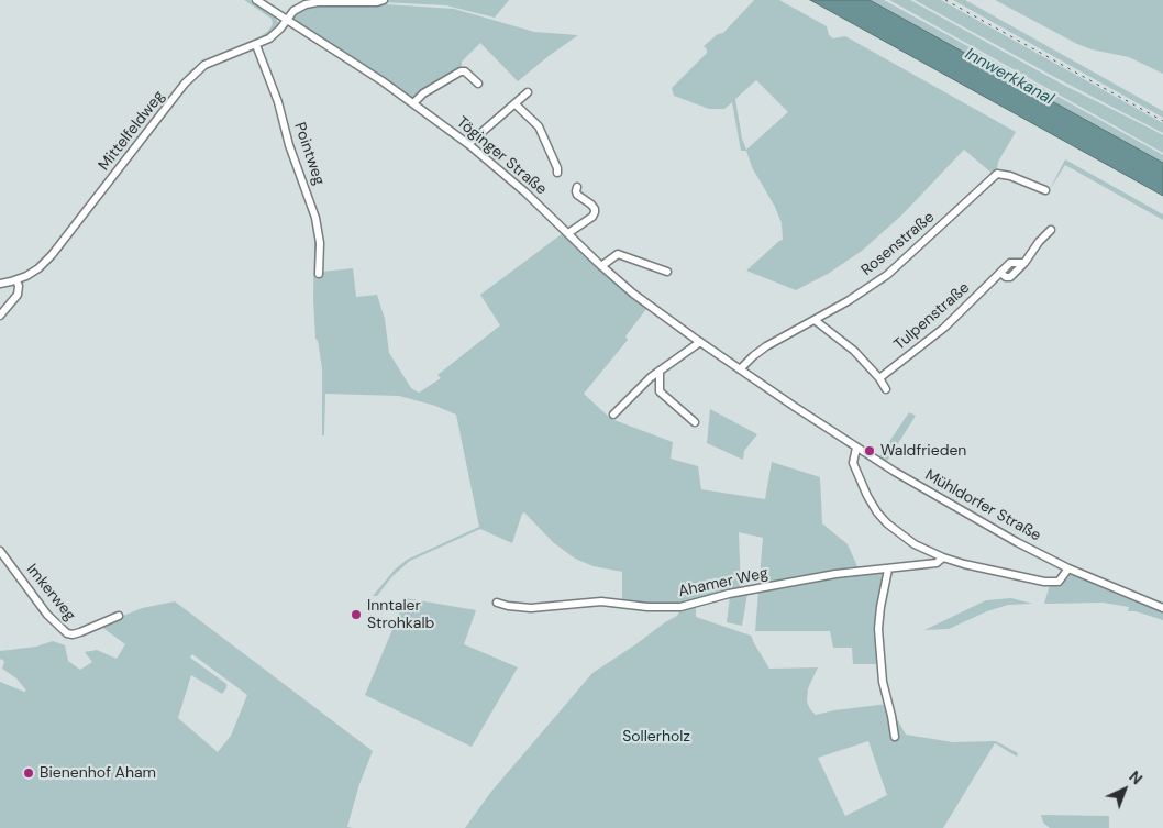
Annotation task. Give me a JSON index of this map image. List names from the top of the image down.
{
  "streets": {
    "street": [
      "Mittelfeldweg",
      "Pointweg",
      "Töginger Straße",
      "Rosenstraße",
      "Tulpenstraße",
      "Mühldorfer Straße",
      "Ahamer Weg",
      "Imkerweg"
    ]
  },
  "crossings": [
    ["Mittelfeldweg", "Pointweg"],
    ["Mittelfeldweg", "Töginger Straße"],
    ["Töginger Straße", "Mühldorfer Straße"],
    ["Rosenstraße", "Mühldorfer Straße"]
  ],
  "water": ["Innwerkkanal"],
  "parks": ["Sollerholz"],
  "places": ["Waldfrieden", "Inntaler Strohkalb", "Bienenhof Aham"],
  "north": "top right"
}
